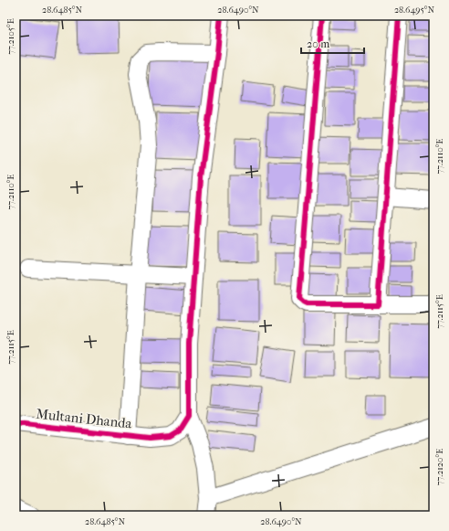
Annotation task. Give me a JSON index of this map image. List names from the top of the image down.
{
  "streets": {
    "street": ["Multani Dhanda"]
  },
  "scale_bar": "20 m",
  "coordinates": [
    "28.6485°N",
    "28.6490°N",
    "28.6495°N",
    "77.2105°E",
    "77.2110°E",
    "77.2115°E",
    "77.2120°E"
  ]
}
